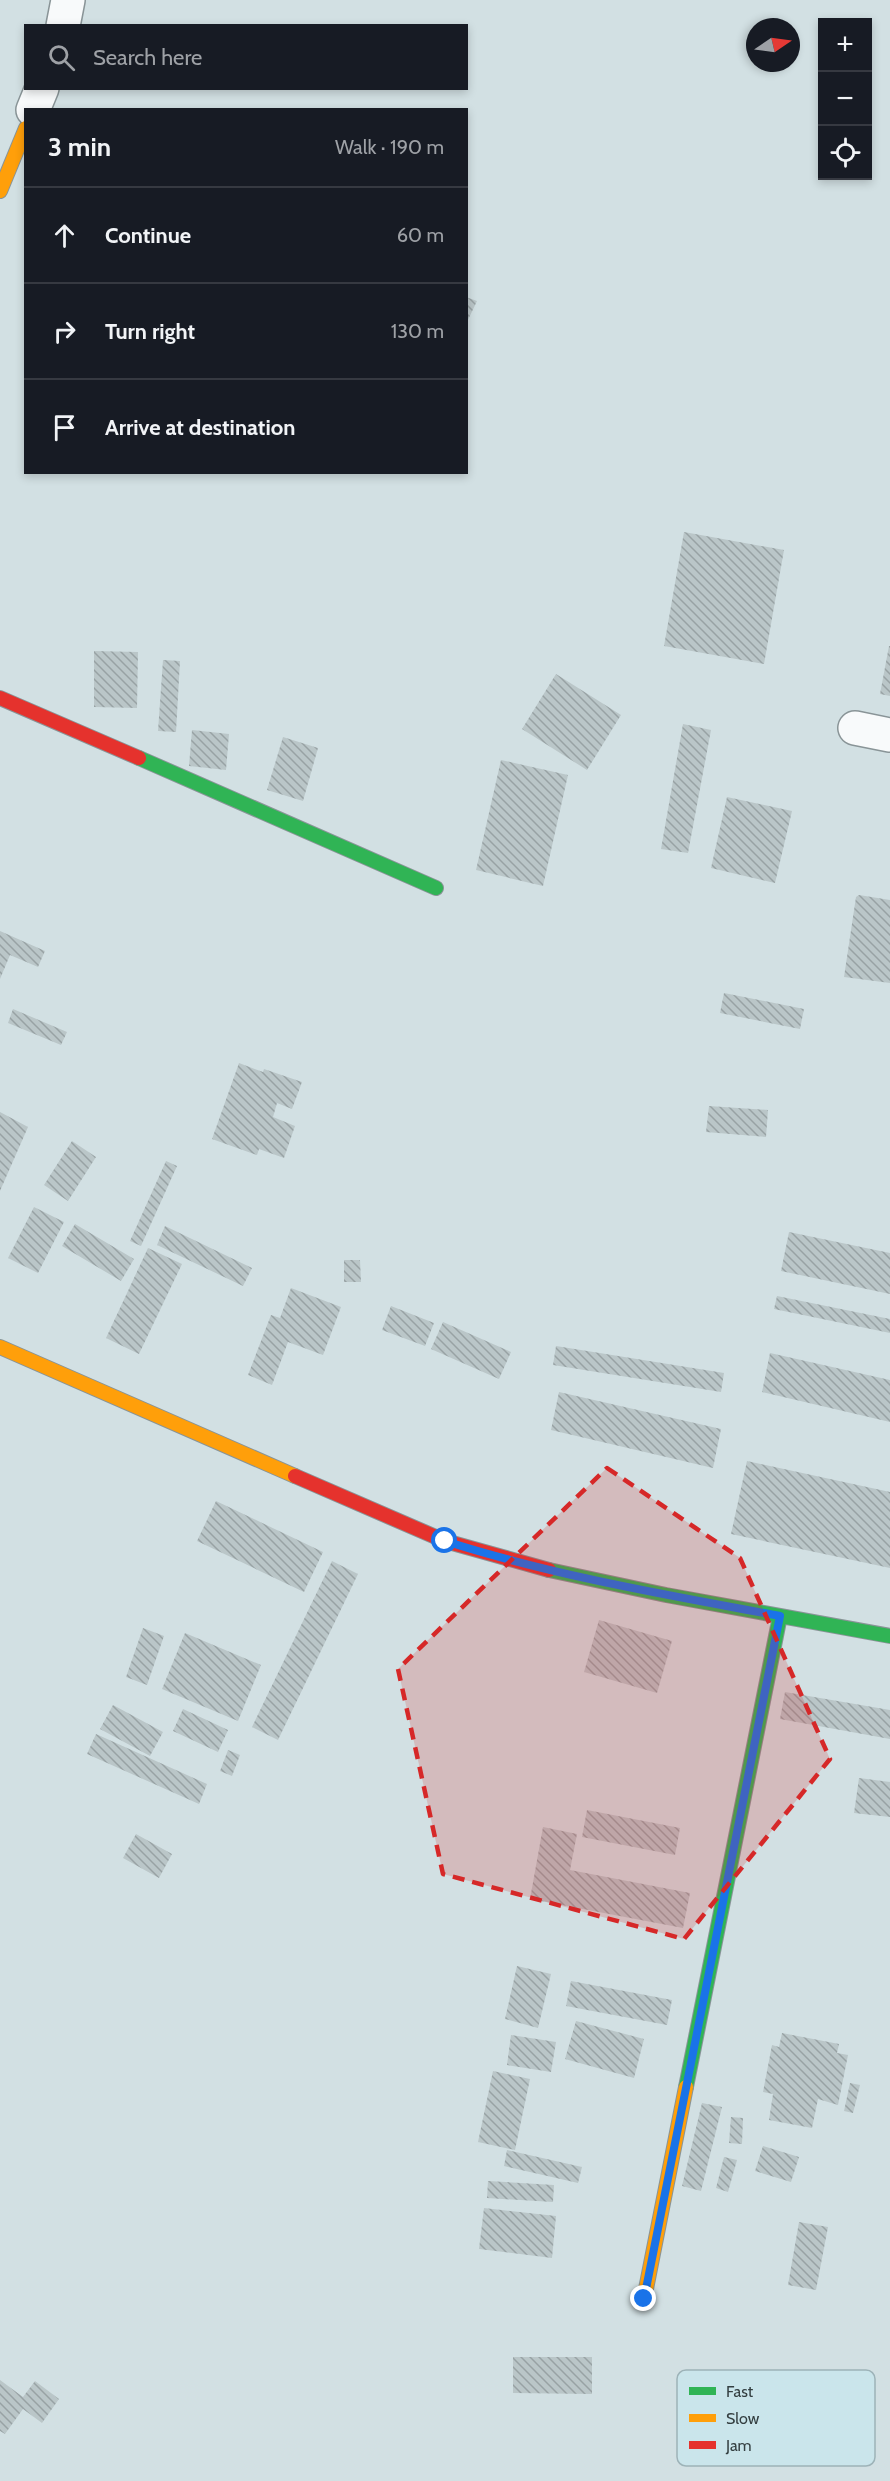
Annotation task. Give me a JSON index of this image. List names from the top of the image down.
{
  "legend": ["Fast", "Slow", "Jam"],
  "north": "right",
  "page": {
    "map_buttons": ["+", "−"],
    "search": "Search here",
    "heading": ["3 min", "Walk · 190 m"],
    "list": [
      ["Continue", "60 m"],
      ["Turn right", "130 m"],
      "Arrive at destination"
    ]
  }
}
